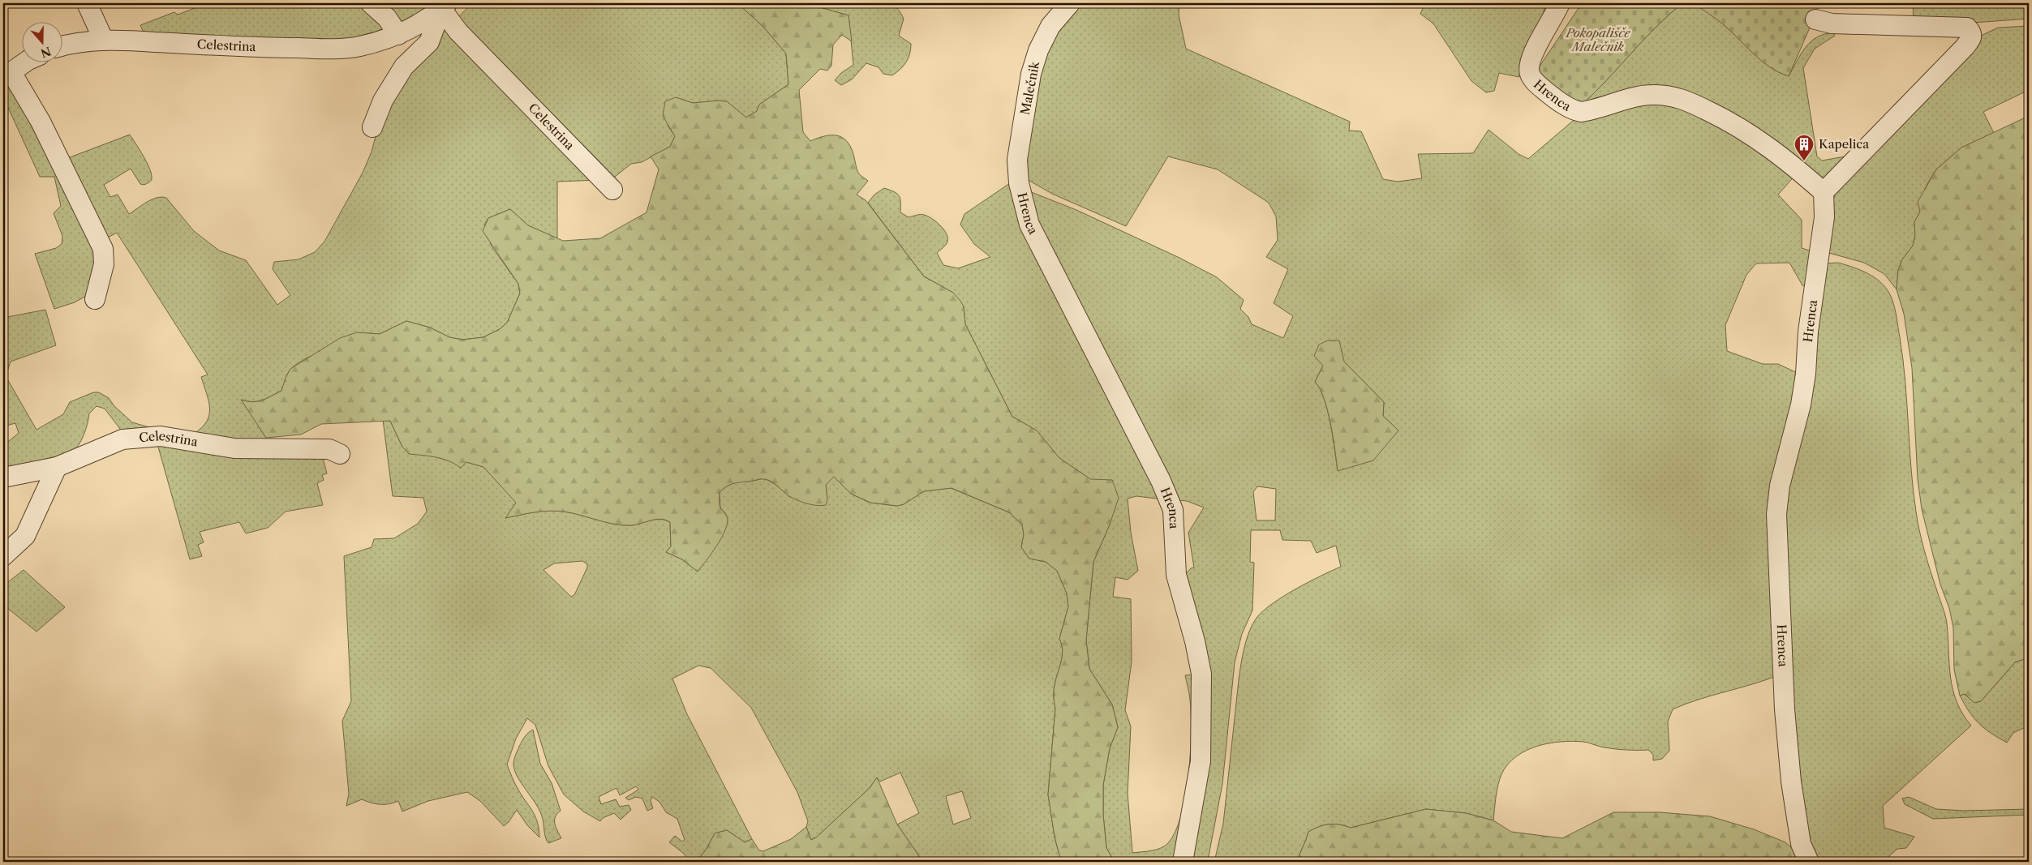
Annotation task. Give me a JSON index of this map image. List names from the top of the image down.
{
  "streets": {
    "street": ["Celestrina", "Malečnik", "Hrenca"]
  },
  "crossings": [
    ["Malečnik", "Hrenca"]
  ],
  "parks": ["Pokopališče Malečnik"],
  "places": {
    "building": ["Kapelica"]
  },
  "north": "bottom"
}
